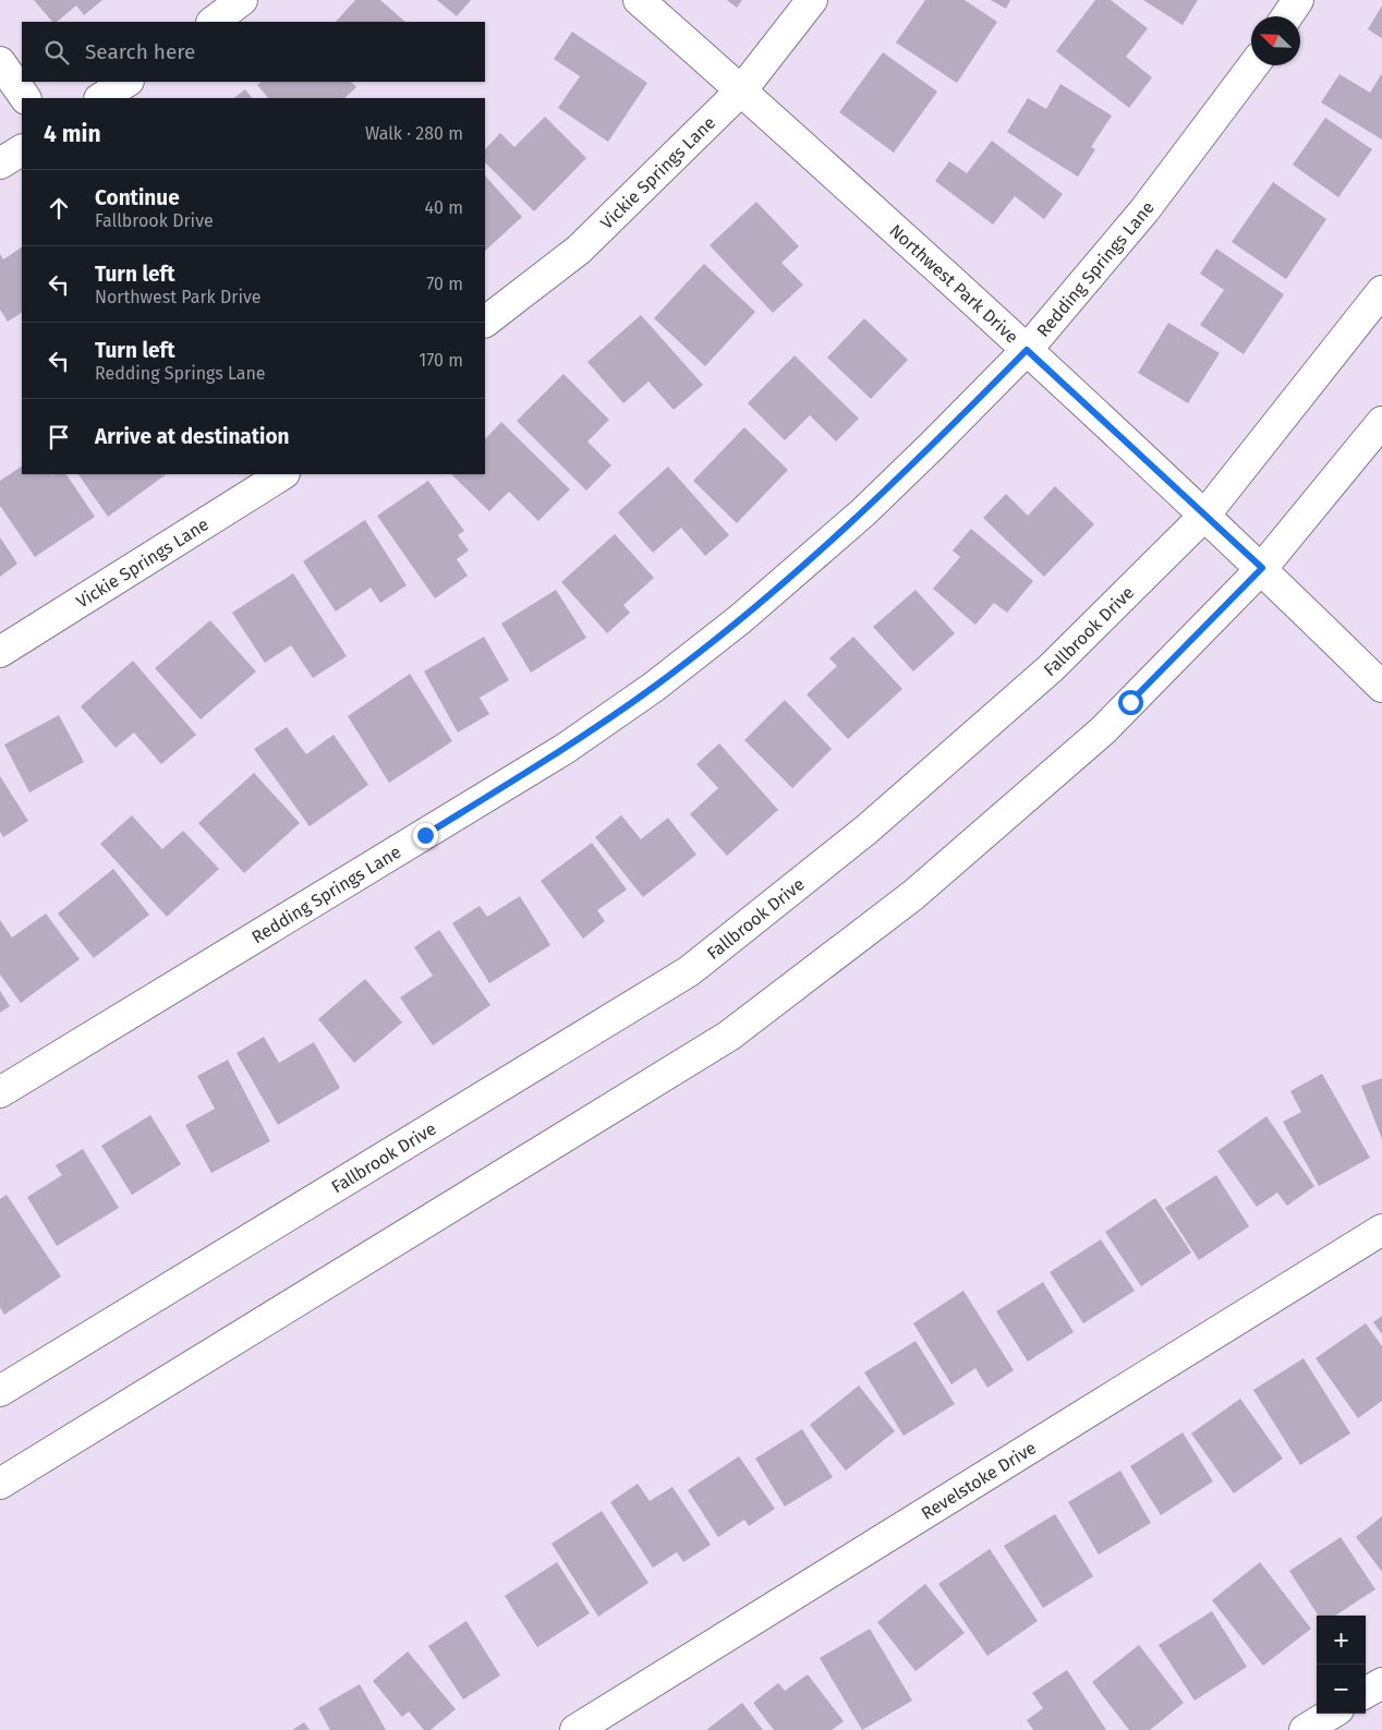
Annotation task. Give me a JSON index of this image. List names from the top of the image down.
{
  "streets": {
    "street": [
      "Vickie Springs Lane",
      "Redding Springs Lane",
      "Northwest Park Drive",
      "Fallbrook Drive",
      "Revelstoke Drive"
    ]
  },
  "crossings": [
    ["Vickie Springs Lane", "Northwest Park Drive"],
    ["Redding Springs Lane", "Northwest Park Drive"],
    ["Northwest Park Drive", "Fallbrook Drive"]
  ],
  "north": "top left",
  "page": {
    "search": "Search here",
    "heading": ["4 min", "Walk · 280 m"],
    "list": [
      ["Continue", "Fallbrook Drive", "40 m"],
      ["Turn left", "Northwest Park Drive", "70 m"],
      ["Turn left", "Redding Springs Lane", "170 m"],
      "Arrive at destination"
    ],
    "map_buttons": ["+", "−"]
  }
}
